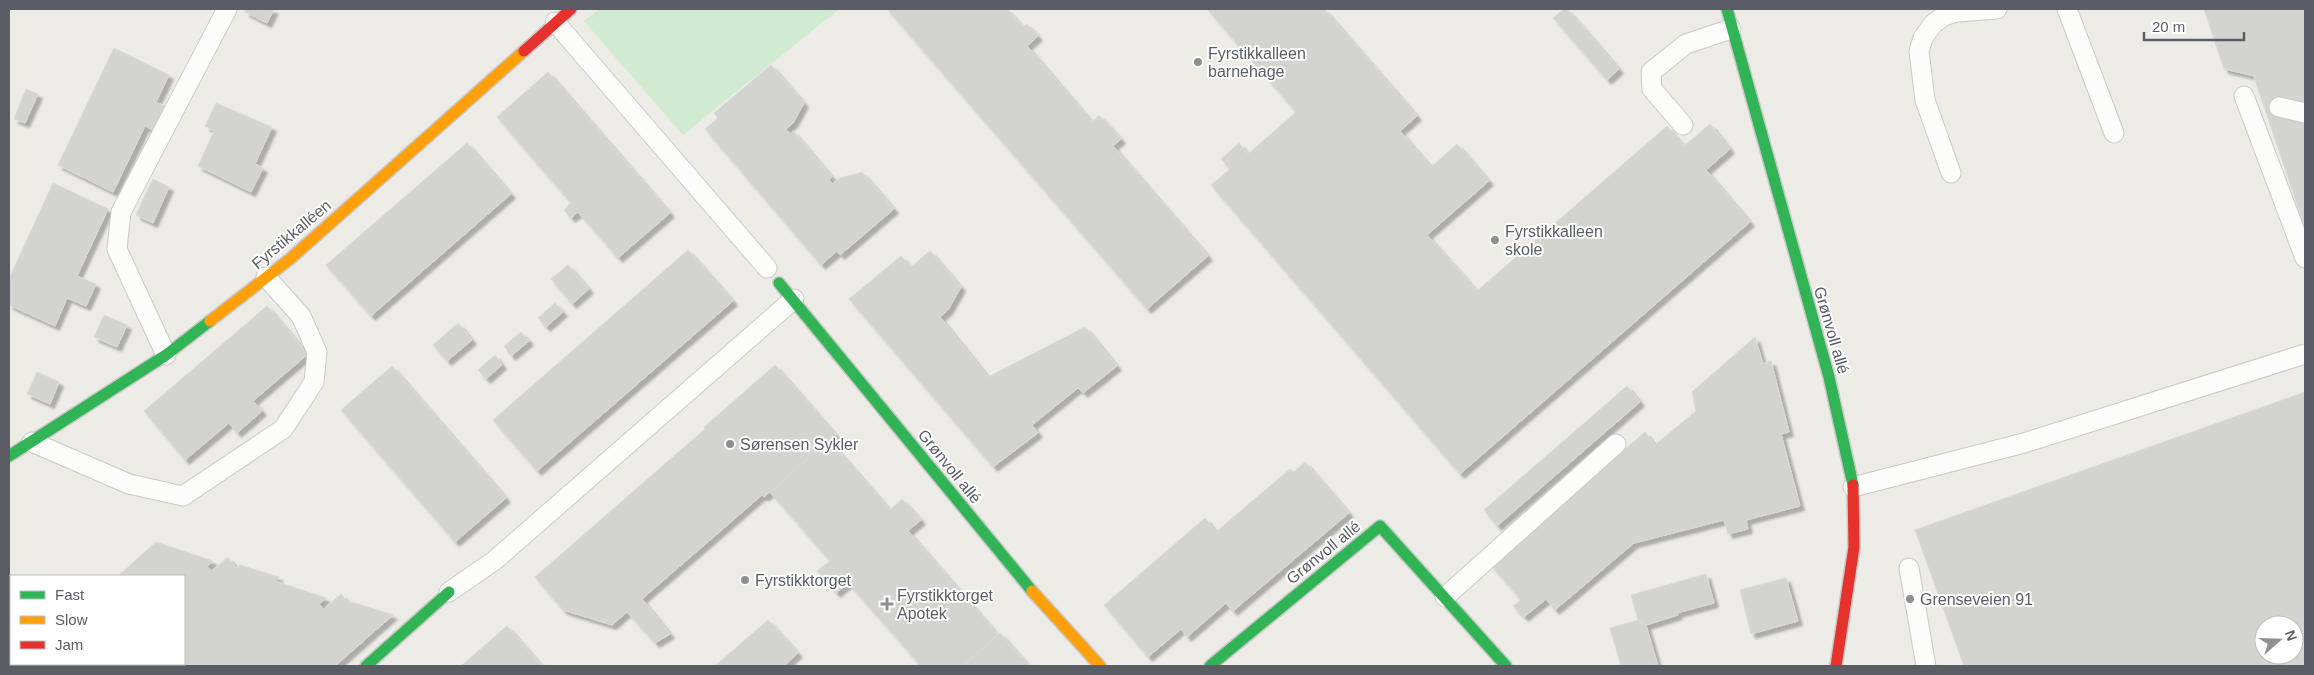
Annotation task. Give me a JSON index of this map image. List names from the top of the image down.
{
  "streets": {
    "street": ["Fyrstikkalléen", "Grønvoll allé"]
  },
  "places": {
    "other": [
      "Fyrstikkalleen barnehage",
      "Fyrstikkalleen skole",
      "Sørensen Sykler",
      "Fyrstikktorget",
      "Grenseveien 91"
    ],
    "health": ["Fyrstikktorget Apotek"]
  },
  "legend": ["Fast", "Slow", "Jam"],
  "scale_bar": "20 m",
  "north": "right"
}
